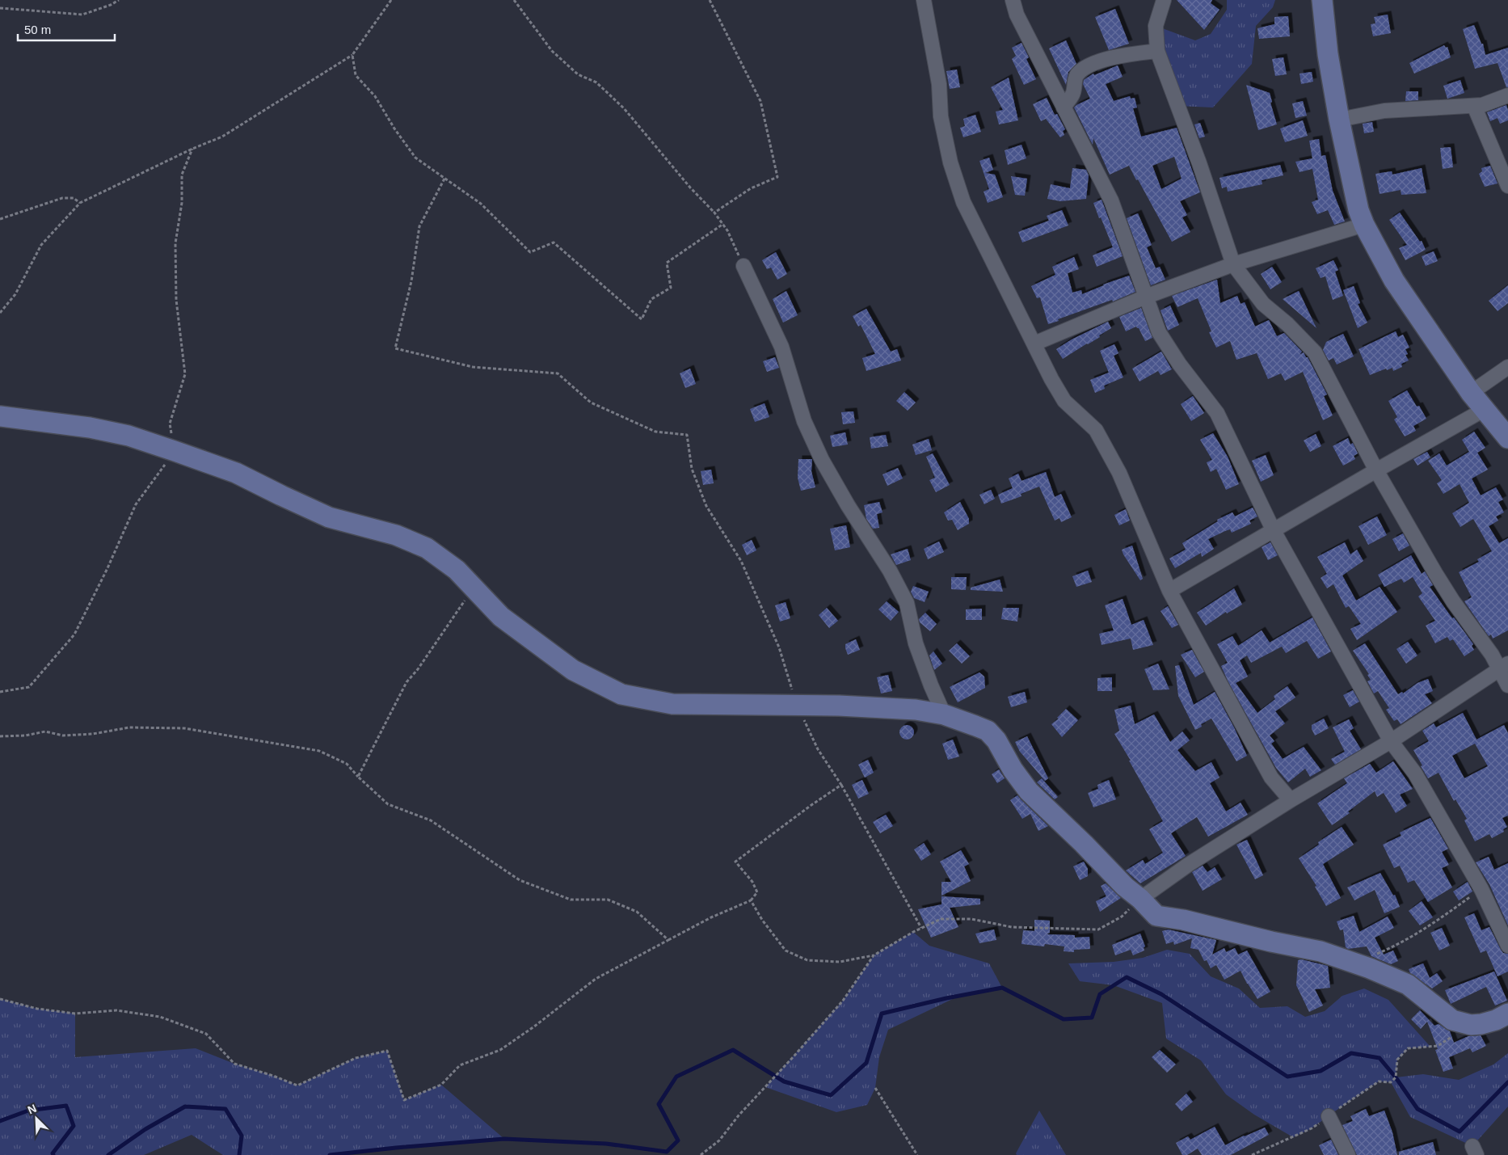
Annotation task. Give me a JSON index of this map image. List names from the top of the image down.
{
  "scale_bar": "50 m",
  "north": "top left"
}
